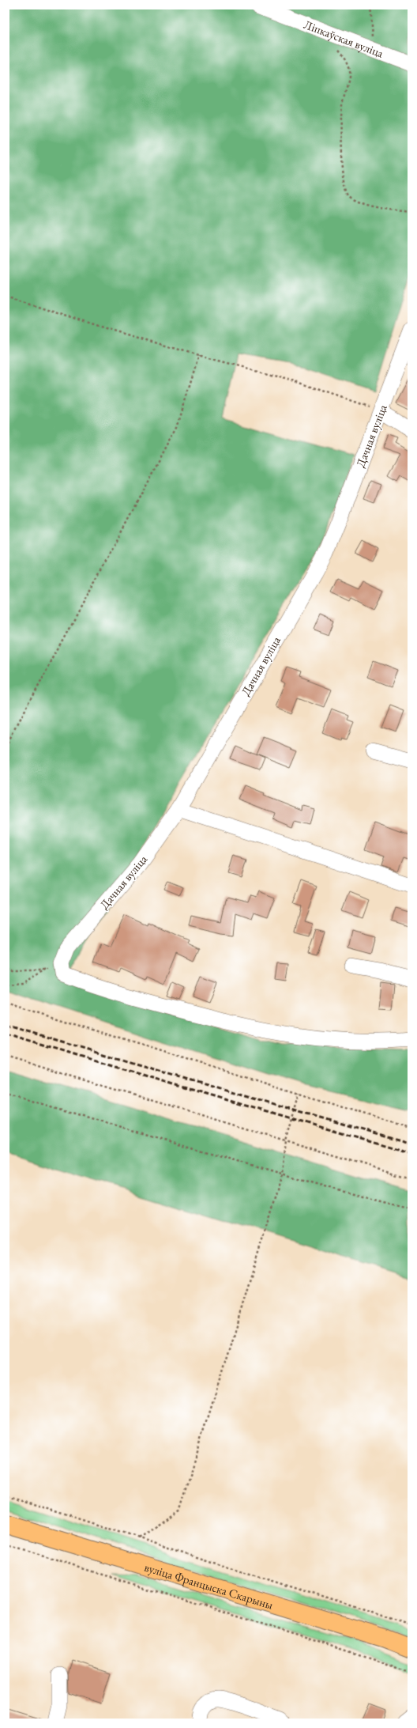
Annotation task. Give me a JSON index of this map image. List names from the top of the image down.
{
  "streets": {
    "main road": ["вуліца Францыска Скарыны"],
    "street": ["Ліпкаўская вуліца", "Дачная вуліца"]
  }
}
